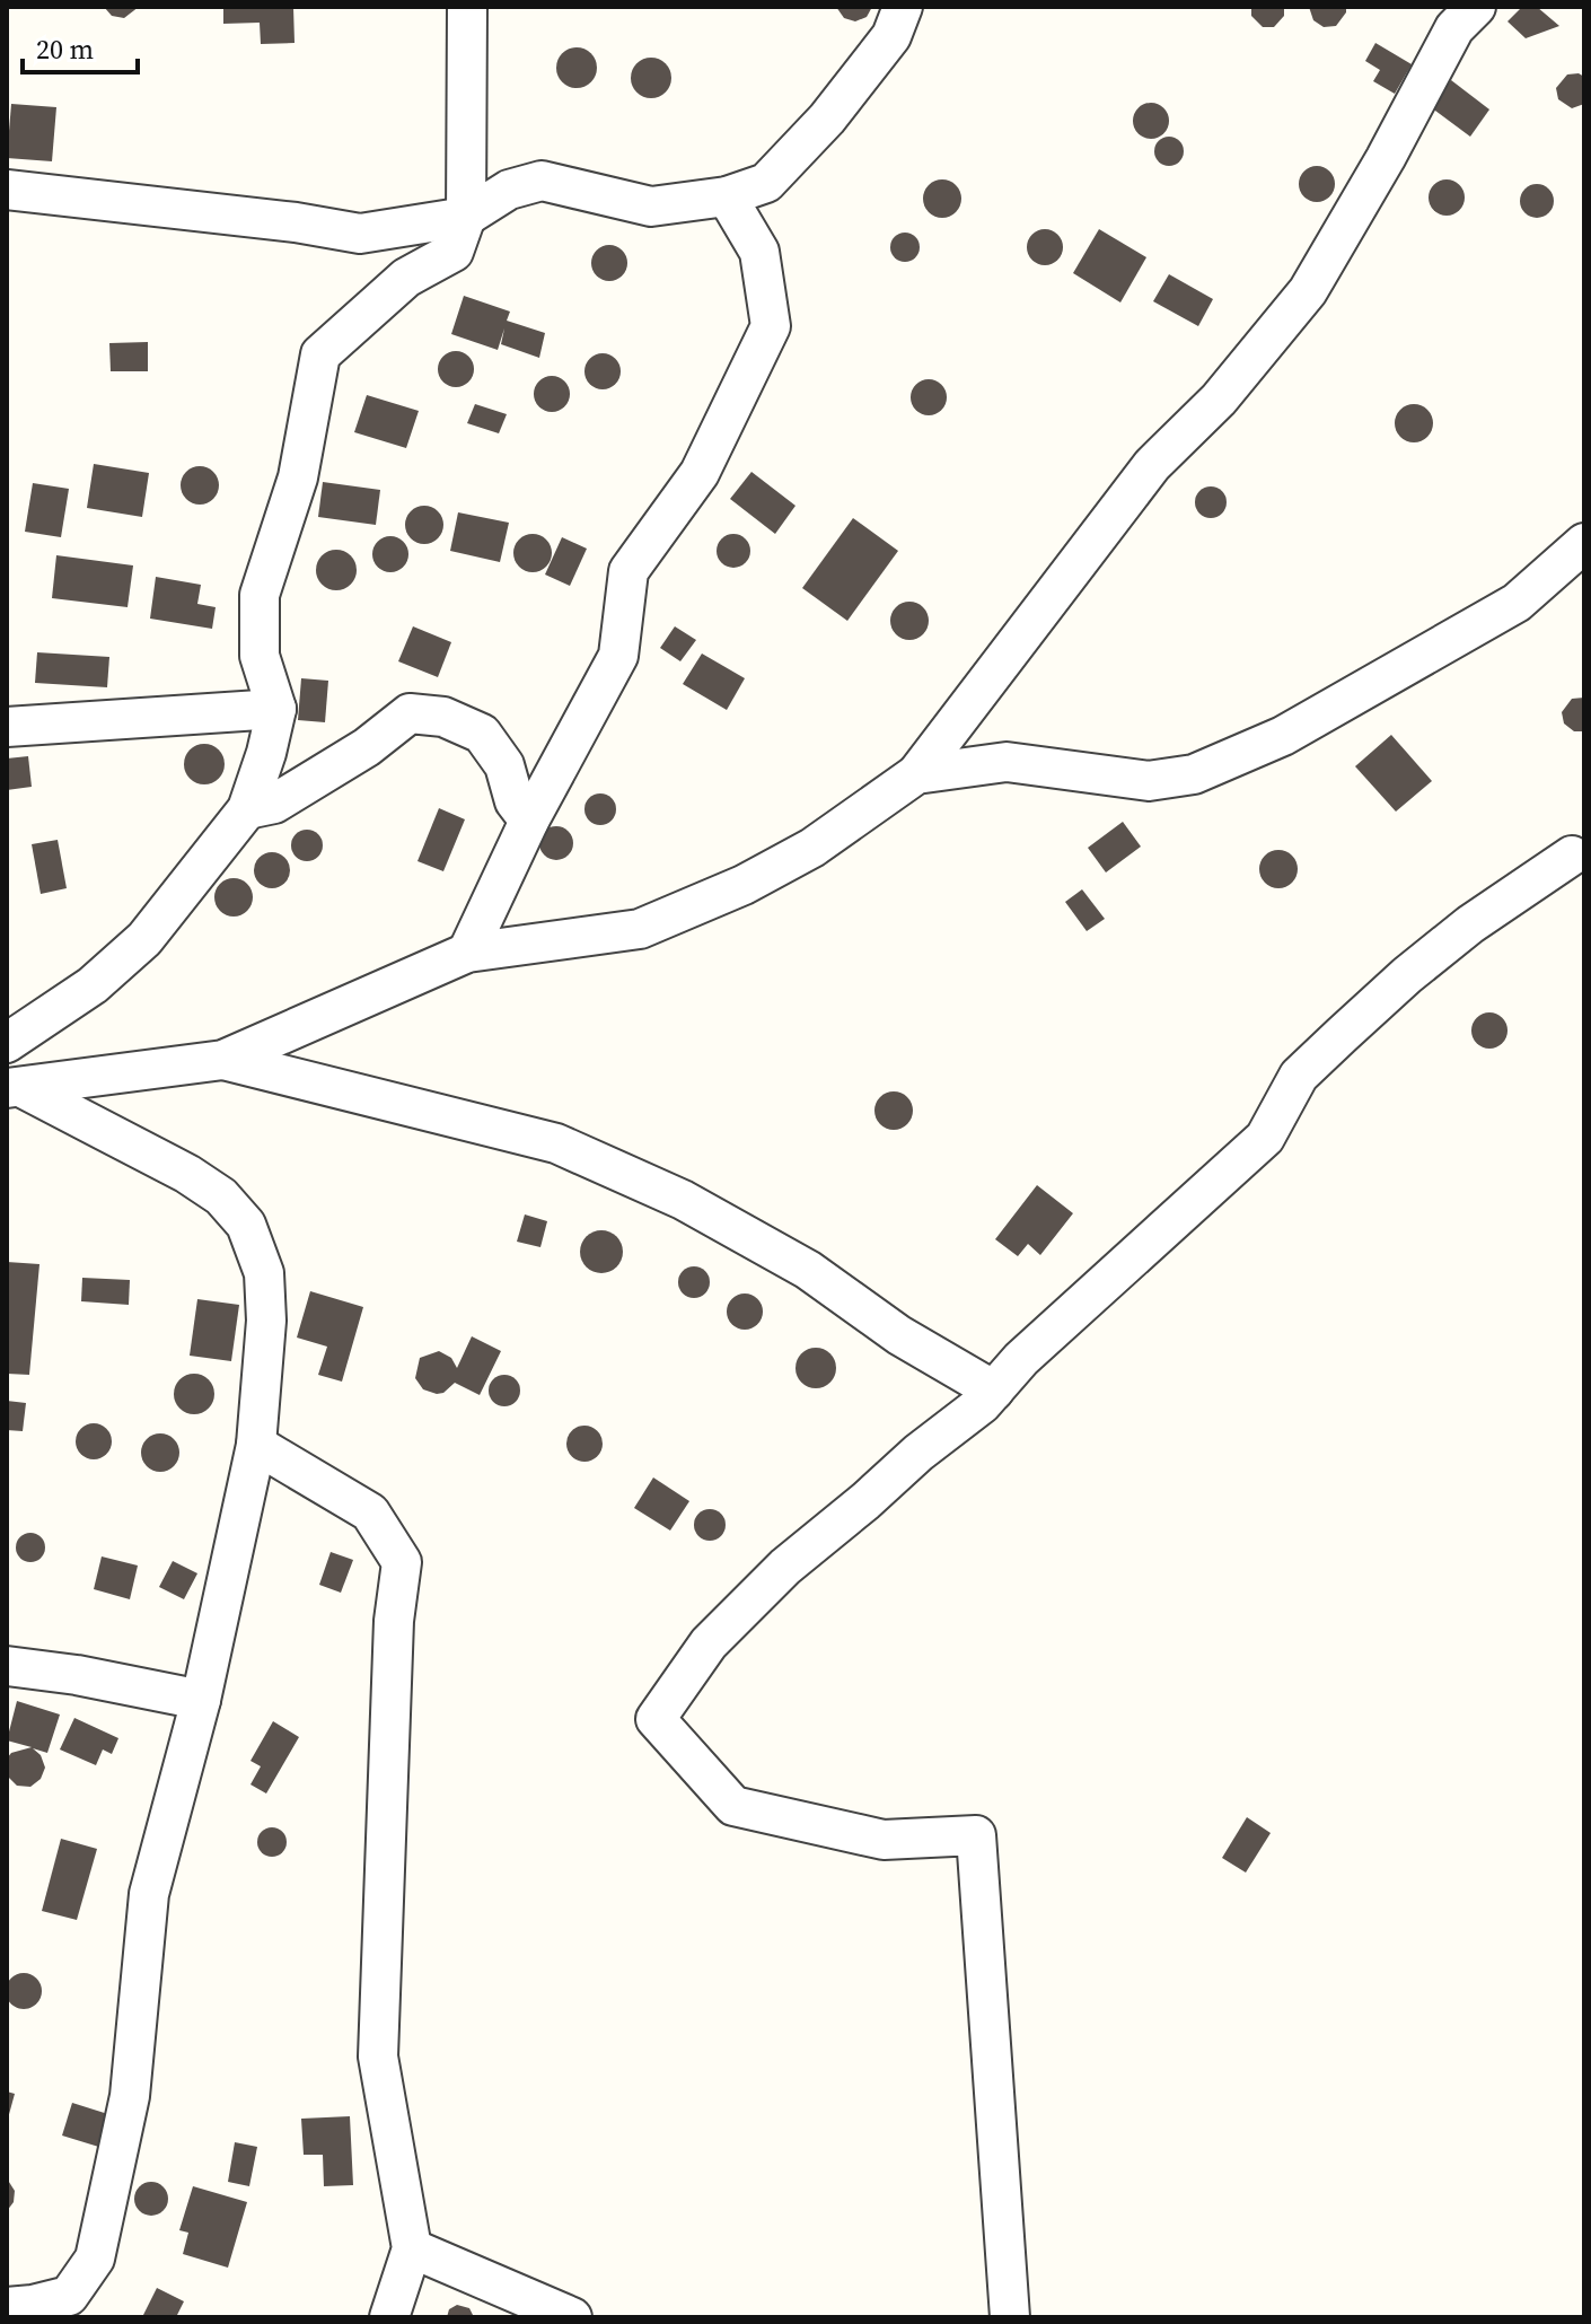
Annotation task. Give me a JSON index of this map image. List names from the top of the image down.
{
  "scale_bar": "20 m"
}
